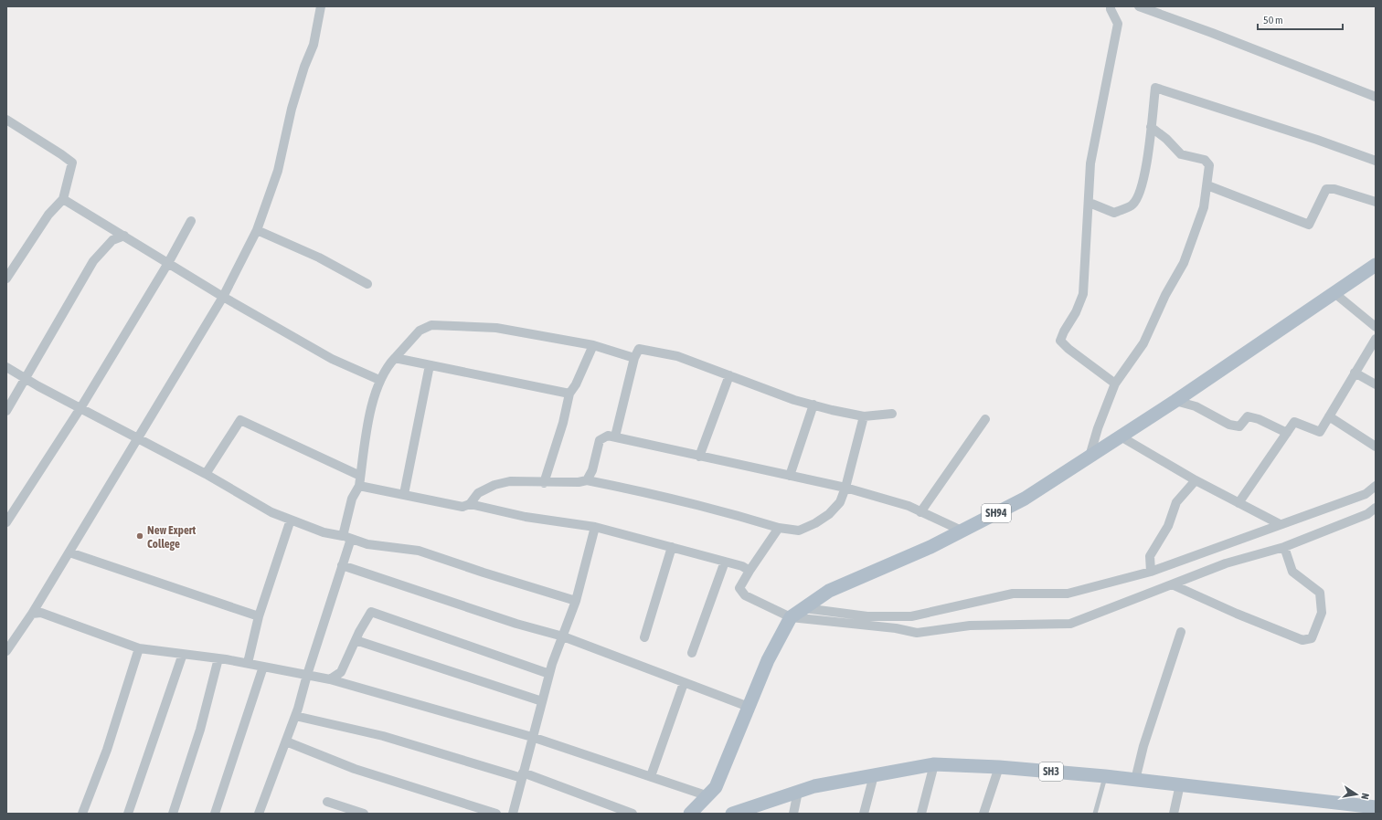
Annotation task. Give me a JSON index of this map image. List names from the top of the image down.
{
  "streets": {
    "main road": ["SH94", "SH3"]
  },
  "places": ["New Expert College"],
  "scale_bar": "50 m",
  "north": "right"
}
